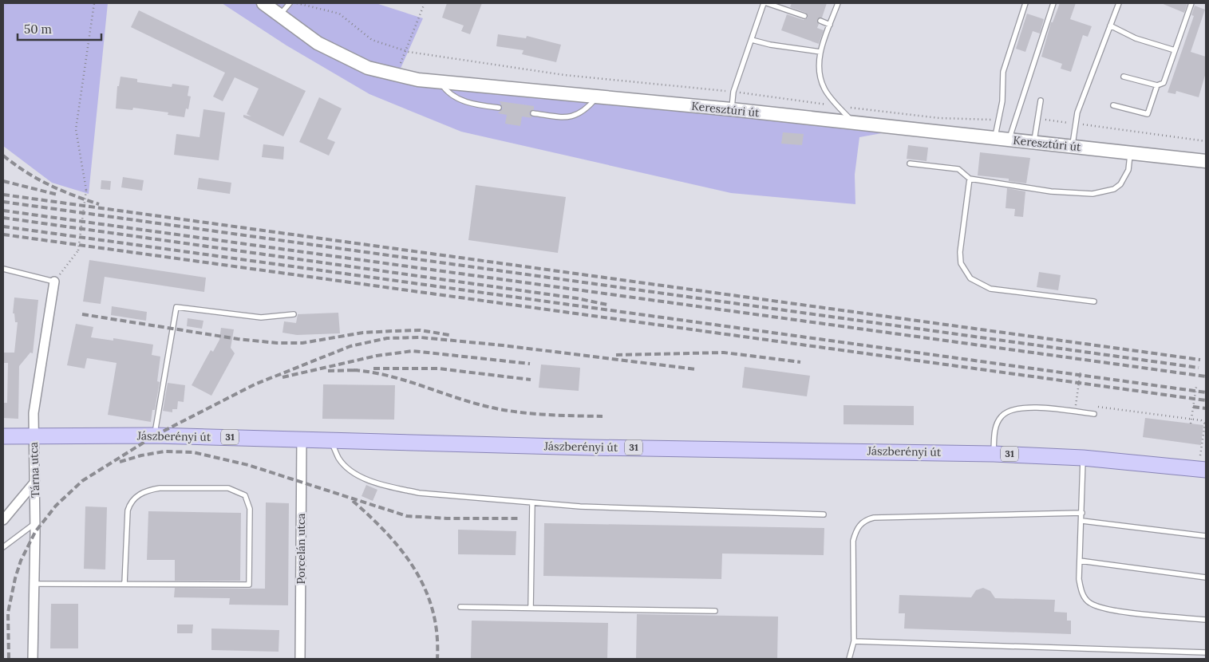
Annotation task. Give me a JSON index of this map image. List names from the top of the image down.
{
  "streets": {
    "main road": ["Keresztúri út", "Jászberényi út", "31"],
    "street": ["Tárna utca", "Porcelán utca"]
  },
  "crossings": [
    ["Jászberényi út", "Tárna utca"],
    ["Jászberényi út", "Porcelán utca"]
  ],
  "scale_bar": "50 m"
}
